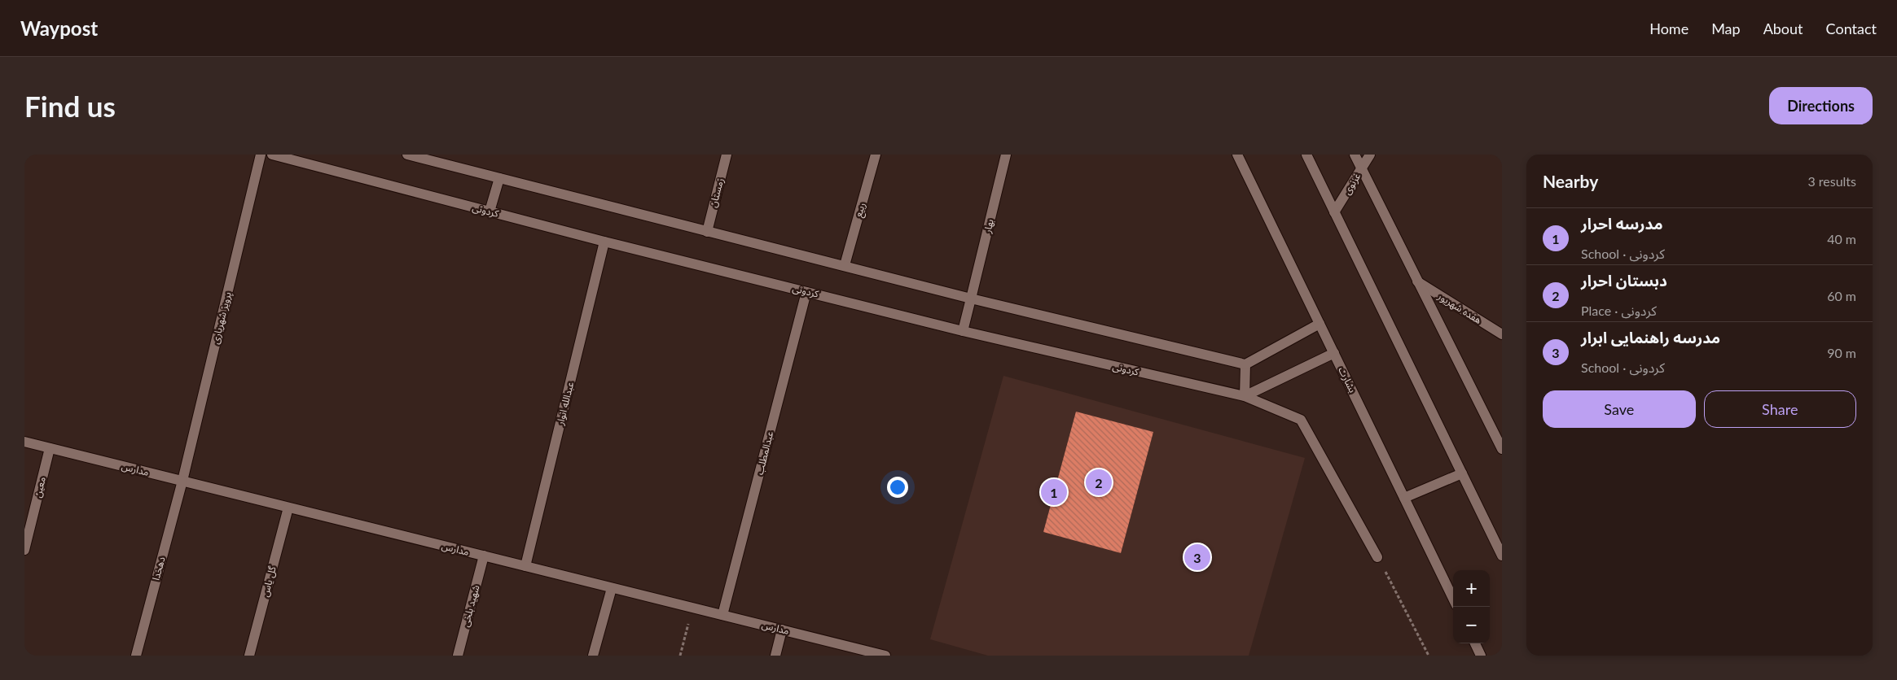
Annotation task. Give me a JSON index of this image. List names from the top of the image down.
{
  "streets": {
    "street": [
      "غزنوی",
      "زمستان",
      "ربیع",
      "کردونی",
      "بهار",
      "هفده شهریور",
      "پرویز شهریاری",
      "بشارت",
      "عبدالله انوار",
      "عبدالمطلب",
      "مدارس",
      "معین",
      "دهخدا",
      "گل یاس",
      "شهید بلخی"
    ]
  },
  "crossings": [
    ["کردونی", "بهار"],
    ["کردونی", "عبدالله انوار"],
    ["کردونی", "عبدالمطلب"],
    ["پرویز شهریاری", "مدارس"],
    ["پرویز شهریاری", "دهخدا"],
    ["عبدالله انوار", "مدارس"],
    ["عبدالمطلب", "مدارس"],
    ["مدارس", "معین"],
    ["مدارس", "دهخدا"],
    ["مدارس", "گل یاس"],
    ["مدارس", "شهید بلخی"]
  ],
  "page": {
    "header": "Waypost",
    "nav": [
      "Home",
      "Map",
      "About",
      "Contact"
    ],
    "buttons": [
      "Directions",
      ["Save", "Share"]
    ],
    "title": "Find us",
    "heading": ["Nearby", "3 results"],
    "list": [
      {
        "mark": "1",
        "name": "مدرسه احرار",
        "note": "School · کردونی",
        "value": "40 m"
      },
      {
        "mark": "2",
        "name": "دبستان احرار",
        "note": "Place · کردونی",
        "value": "60 m"
      },
      {
        "mark": "3",
        "name": "مدرسه راهنمایی ابرار",
        "note": "School · کردونی",
        "value": "90 m"
      }
    ],
    "pins": ["2", "1", "3"],
    "map_buttons": ["+", "−"]
  }
}
